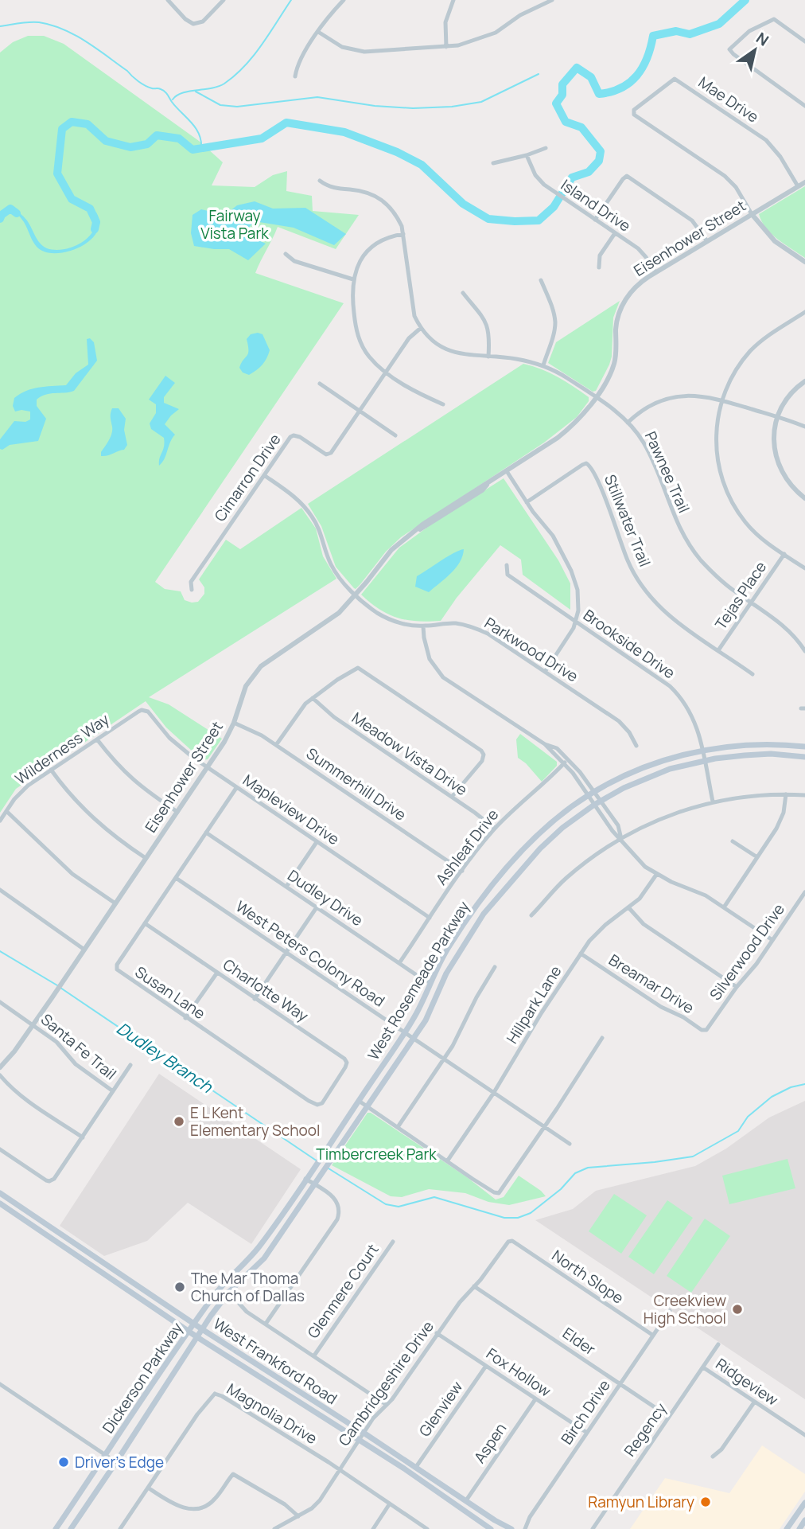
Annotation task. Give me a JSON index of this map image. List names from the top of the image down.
{
  "streets": {
    "main road": ["West Rosemeade Parkway", "West Frankford Road", "Dickerson Parkway"],
    "street": [
      "Mae Drive",
      "Island Drive",
      "Eisenhower Street",
      "Pawnee Trail",
      "Cimarron Drive",
      "Stillwater Trail",
      "Tejas Place",
      "Brookside Drive",
      "Parkwood Drive",
      "Wilderness Way",
      "Meadow Vista Drive",
      "Summerhill Drive",
      "Mapleview Drive",
      "Ashleaf Drive",
      "Dudley Drive",
      "Silverwood Drive",
      "West Peters Colony Road",
      "Breamar Drive",
      "Charlotte Way",
      "Susan Lane",
      "Hillpark Lane",
      "Santa Fe Trail",
      "North Slope",
      "Glenmere Court",
      "Elder",
      "Fox Hollow",
      "Ridgeview",
      "Cambridgeshire Drive",
      "Glenview",
      "Birch Drive",
      "Magnolia Drive",
      "Regency",
      "Aspen"
    ]
  },
  "crossings": [
    ["Mae Drive", "Eisenhower Street"],
    ["Island Drive", "Eisenhower Street"],
    ["Eisenhower Street", "Pawnee Trail"],
    ["Eisenhower Street", "Parkwood Drive"],
    ["Eisenhower Street", "Summerhill Drive"],
    ["Eisenhower Street", "Mapleview Drive"],
    ["Eisenhower Street", "Santa Fe Trail"],
    ["Pawnee Trail", "Cimarron Drive"],
    ["Pawnee Trail", "Tejas Place"],
    ["Cimarron Drive", "Parkwood Drive"],
    ["Stillwater Trail", "Tejas Place"],
    ["Brookside Drive", "West Rosemeade Parkway"],
    ["Wilderness Way", "Mapleview Drive"],
    ["Meadow Vista Drive", "Ashleaf Drive"],
    ["Summerhill Drive", "Ashleaf Drive"],
    ["Mapleview Drive", "Ashleaf Drive"],
    ["Mapleview Drive", "Susan Lane"],
    ["Ashleaf Drive", "Dudley Drive"],
    ["Dudley Drive", "West Rosemeade Parkway"],
    ["Dudley Drive", "Susan Lane"],
    ["Silverwood Drive", "Breamar Drive"],
    ["West Peters Colony Road", "West Rosemeade Parkway"],
    ["West Peters Colony Road", "Susan Lane"],
    ["West Peters Colony Road", "Hillpark Lane"],
    ["West Rosemeade Parkway", "West Frankford Road"],
    ["West Rosemeade Parkway", "Dickerson Parkway"],
    ["Breamar Drive", "Hillpark Lane"],
    ["Charlotte Way", "Susan Lane"],
    ["North Slope", "Cambridgeshire Drive"],
    ["North Slope", "Birch Drive"],
    ["Elder", "Cambridgeshire Drive"],
    ["Elder", "Birch Drive"],
    ["Elder", "Regency"],
    ["West Frankford Road", "Dickerson Parkway"],
    ["West Frankford Road", "Cambridgeshire Drive"],
    ["West Frankford Road", "Glenview"],
    ["West Frankford Road", "Aspen"],
    ["Fox Hollow", "Cambridgeshire Drive"],
    ["Fox Hollow", "Glenview"],
    ["Fox Hollow", "Birch Drive"],
    ["Fox Hollow", "Aspen"],
    ["Ridgeview", "Regency"],
    ["Cambridgeshire Drive", "Magnolia Drive"]
  ],
  "water": ["Dudley Branch"],
  "parks": ["Fairway Vista Park", "Timbercreek Park"],
  "places": [
    "E L Kent Elementary School",
    "The Mar Thoma Church of Dallas",
    "Creekview High School",
    "Driver's Edge",
    "Ramyun Library"
  ],
  "north": "top right"
}
